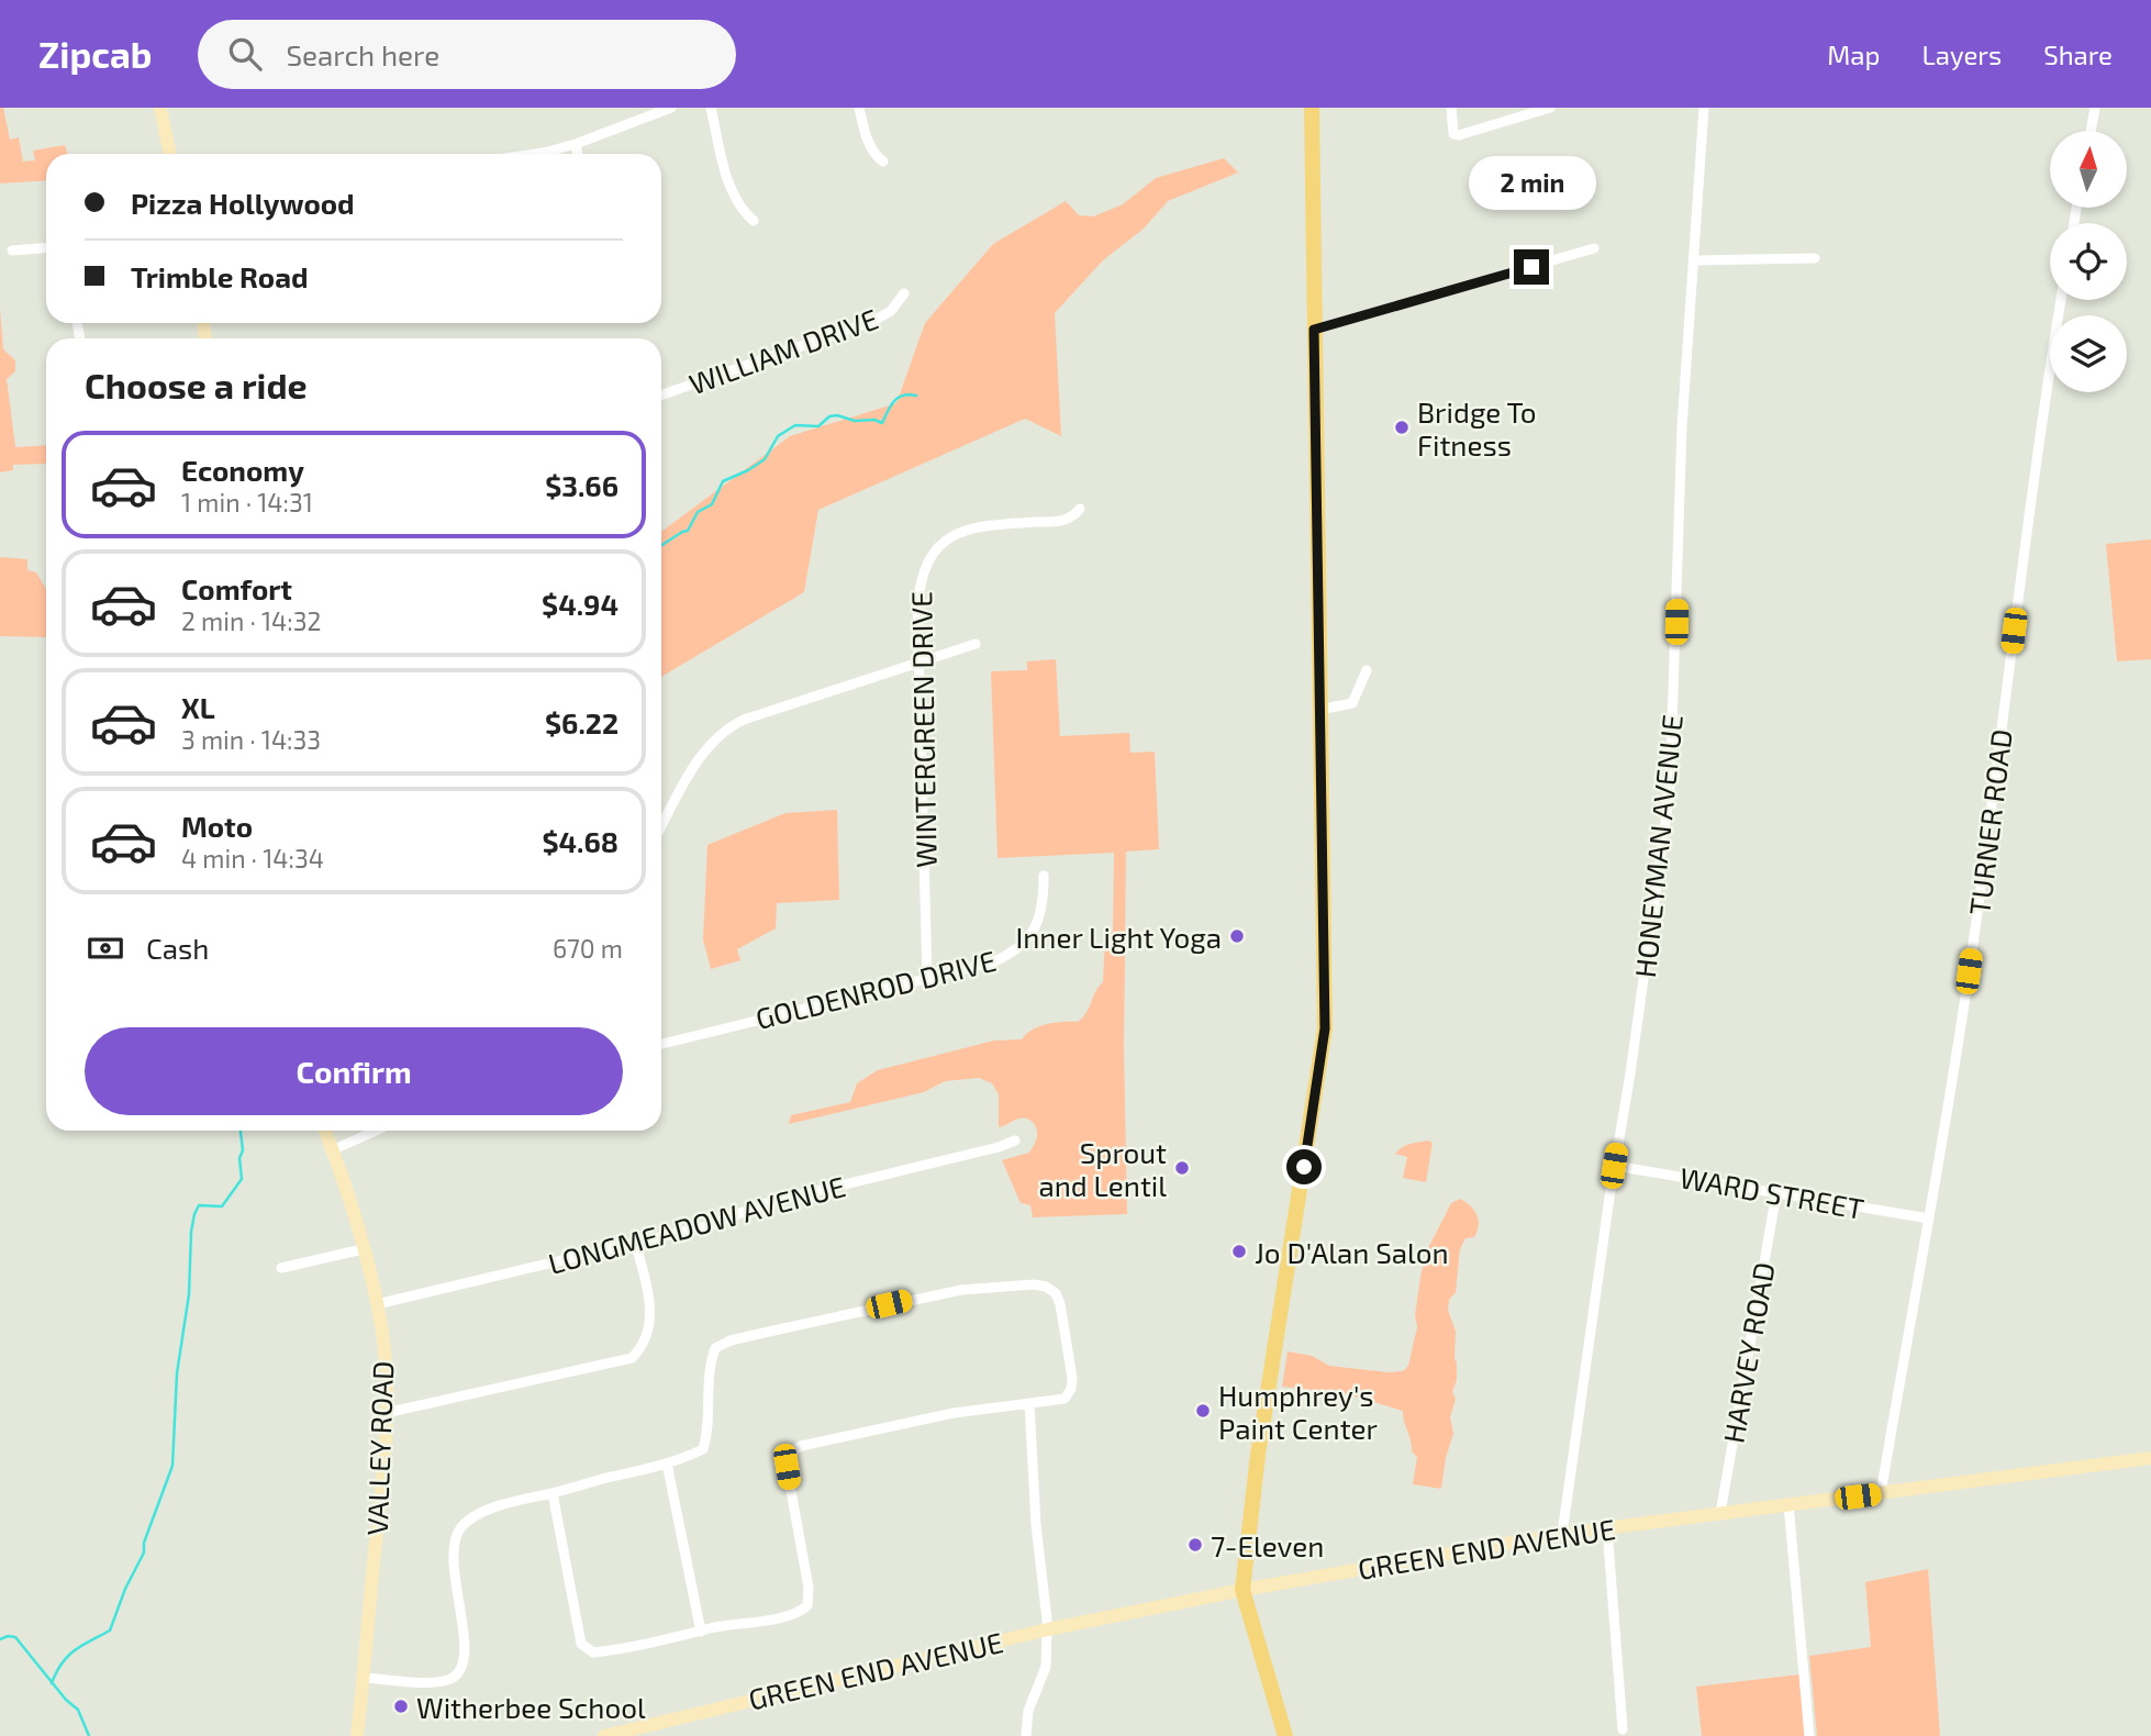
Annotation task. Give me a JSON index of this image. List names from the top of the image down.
{
  "streets": {
    "main road": ["VALLEY ROAD", "GREEN END AVENUE"],
    "street": [
      "WILLIAM DRIVE",
      "WINTERGREEN DRIVE",
      "TURNER ROAD",
      "HONEYMAN AVENUE",
      "GOLDENROD DRIVE",
      "WARD STREET",
      "LONGMEADOW AVENUE",
      "HARVEY ROAD"
    ]
  },
  "crossings": [
    ["WINTERGREEN DRIVE", "GOLDENROD DRIVE"],
    ["TURNER ROAD", "WARD STREET"],
    ["TURNER ROAD", "GREEN END AVENUE"],
    ["HONEYMAN AVENUE", "WARD STREET"],
    ["HONEYMAN AVENUE", "GREEN END AVENUE"],
    ["WARD STREET", "HARVEY ROAD"],
    ["LONGMEADOW AVENUE", "VALLEY ROAD"],
    ["HARVEY ROAD", "GREEN END AVENUE"]
  ],
  "places": [
    "Bridge To Fitness",
    "Inner Light Yoga",
    "Sprout and Lentil",
    "Jo D'Alan Salon",
    "Humphrey's Paint Center",
    "7-Eleven",
    "Witherbee School"
  ],
  "north": "top",
  "page": {
    "header": "Zipcab",
    "search": "Search here",
    "nav": ["Map", "Layers", "Share"],
    "banner": ["Pizza Hollywood", "Trimble Road"],
    "bubble": "2 min",
    "heading": "Choose a ride",
    "list": [
      {
        "name": "Economy",
        "note": "1 min · 14:31",
        "value": "$3.66"
      },
      {
        "name": "Comfort",
        "note": "2 min · 14:32",
        "value": "$4.94"
      },
      {
        "name": "XL",
        "note": "3 min · 14:33",
        "value": "$6.22"
      },
      {
        "name": "Moto",
        "note": "4 min · 14:34",
        "value": "$4.68"
      }
    ],
    "pay": ["Cash", "670 m"],
    "buttons": "Confirm"
  }
}
